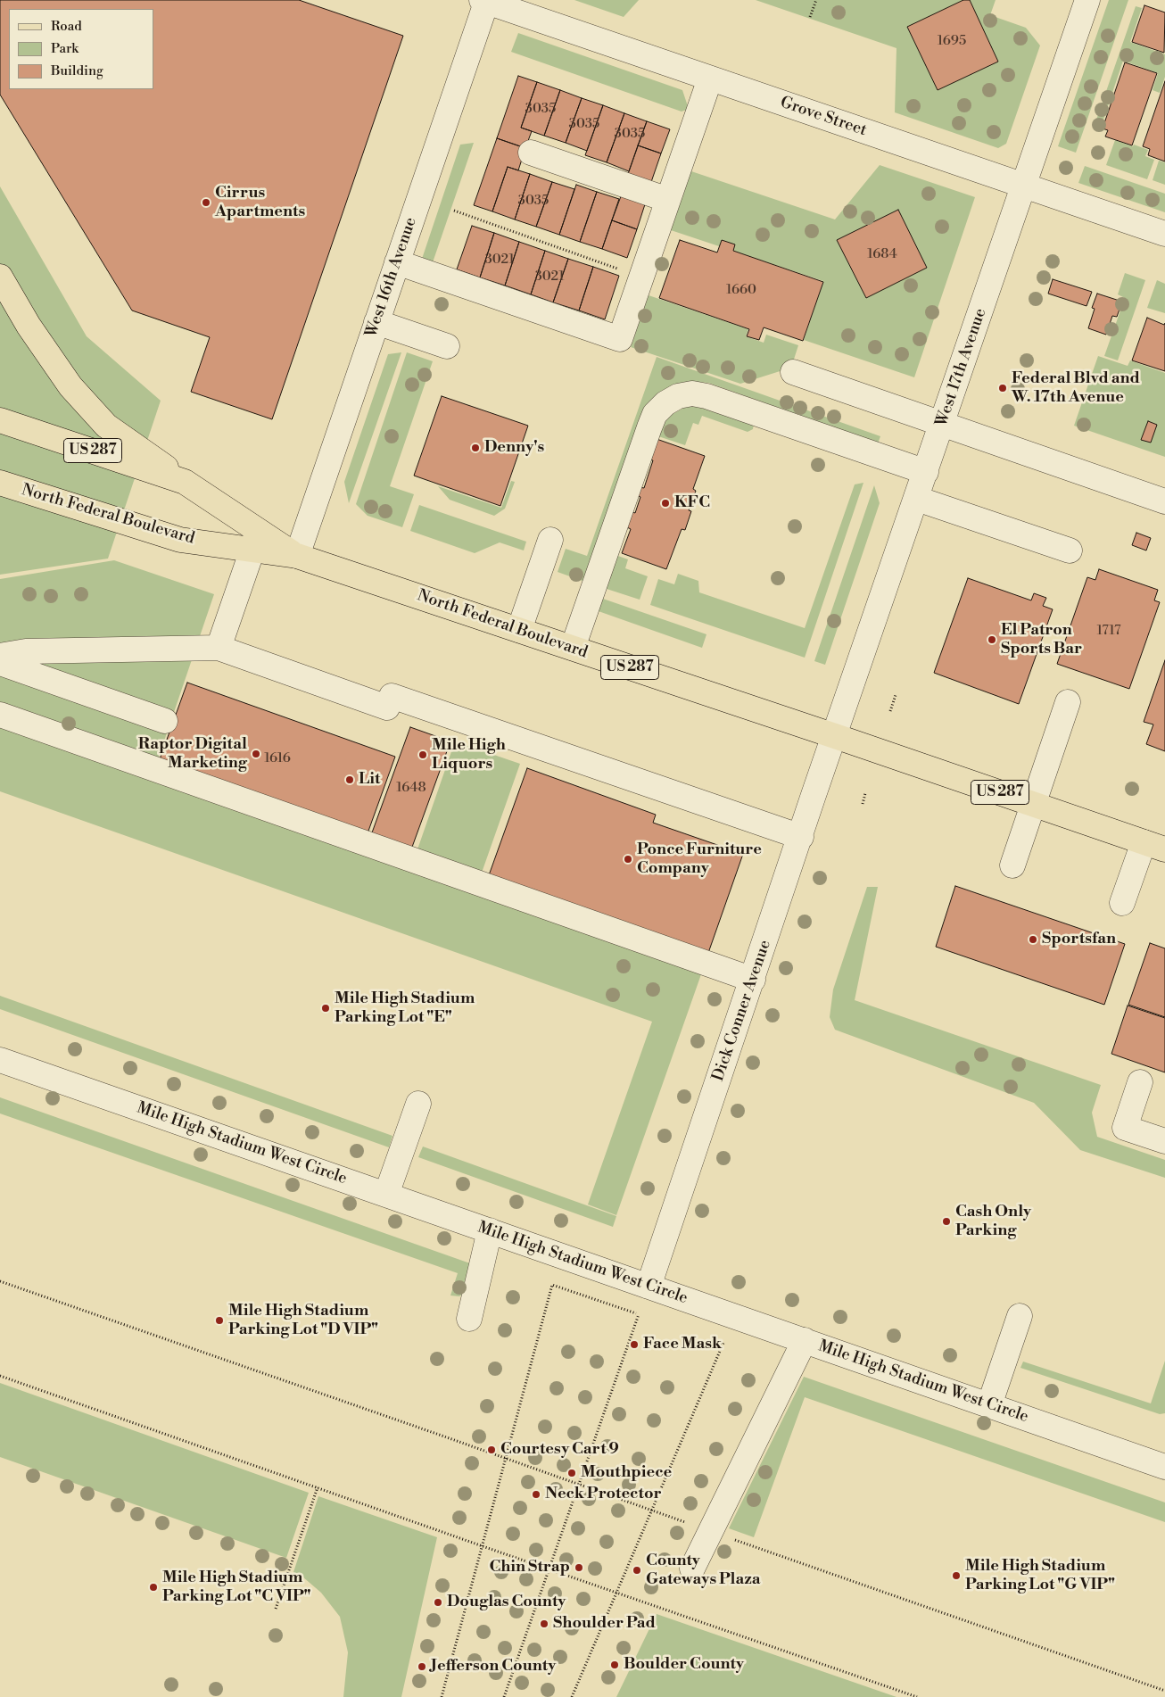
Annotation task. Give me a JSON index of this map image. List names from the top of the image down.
{
  "streets": {
    "main road": ["US 287", "North Federal Boulevard"],
    "street": [
      "Grove Street",
      "West 16th Avenue",
      "West 17th Avenue",
      "Dick Conner Avenue",
      "Mile High Stadium West Circle"
    ]
  },
  "crossings": [
    ["Grove Street", "West 16th Avenue"],
    ["Grove Street", "West 17th Avenue"],
    ["West 16th Avenue", "North Federal Boulevard"],
    ["West 17th Avenue", "US 287"],
    ["West 17th Avenue", "North Federal Boulevard"],
    ["West 17th Avenue", "Dick Conner Avenue"],
    ["US 287", "North Federal Boulevard"],
    ["US 287", "Dick Conner Avenue"],
    ["North Federal Boulevard", "Dick Conner Avenue"],
    ["Dick Conner Avenue", "Mile High Stadium West Circle"]
  ],
  "places": [
    "Cirrus Apartments",
    "Federal Blvd and W. 17th Avenue",
    "Denny's",
    "KFC",
    "El Patron Sports Bar",
    "Raptor Digital Marketing",
    "Mile High Liquors",
    "Lit",
    "Ponce Furniture Company",
    "Sportsfan",
    "Mile High Stadium Parking Lot \"E\"",
    "Cash Only Parking",
    "Mile High Stadium Parking Lot \"D VIP\"",
    "Face Mask",
    "Courtesy Cart 9",
    "Mouthpiece",
    "Neck Protector",
    "Chin Strap",
    "County Gateways Plaza",
    "Mile High Stadium Parking Lot \"G VIP\"",
    "Mile High Stadium Parking Lot \"C VIP\"",
    "Douglas County",
    "Shoulder Pad",
    "Boulder County",
    "Jefferson County"
  ],
  "house_numbers": [
    "1695",
    "3035",
    "3035",
    "3035",
    "3035",
    "1684",
    "3021",
    "3021",
    "1660",
    "1717",
    "1616",
    "1648"
  ],
  "legend": ["Road", "Park", "Building"]
}
